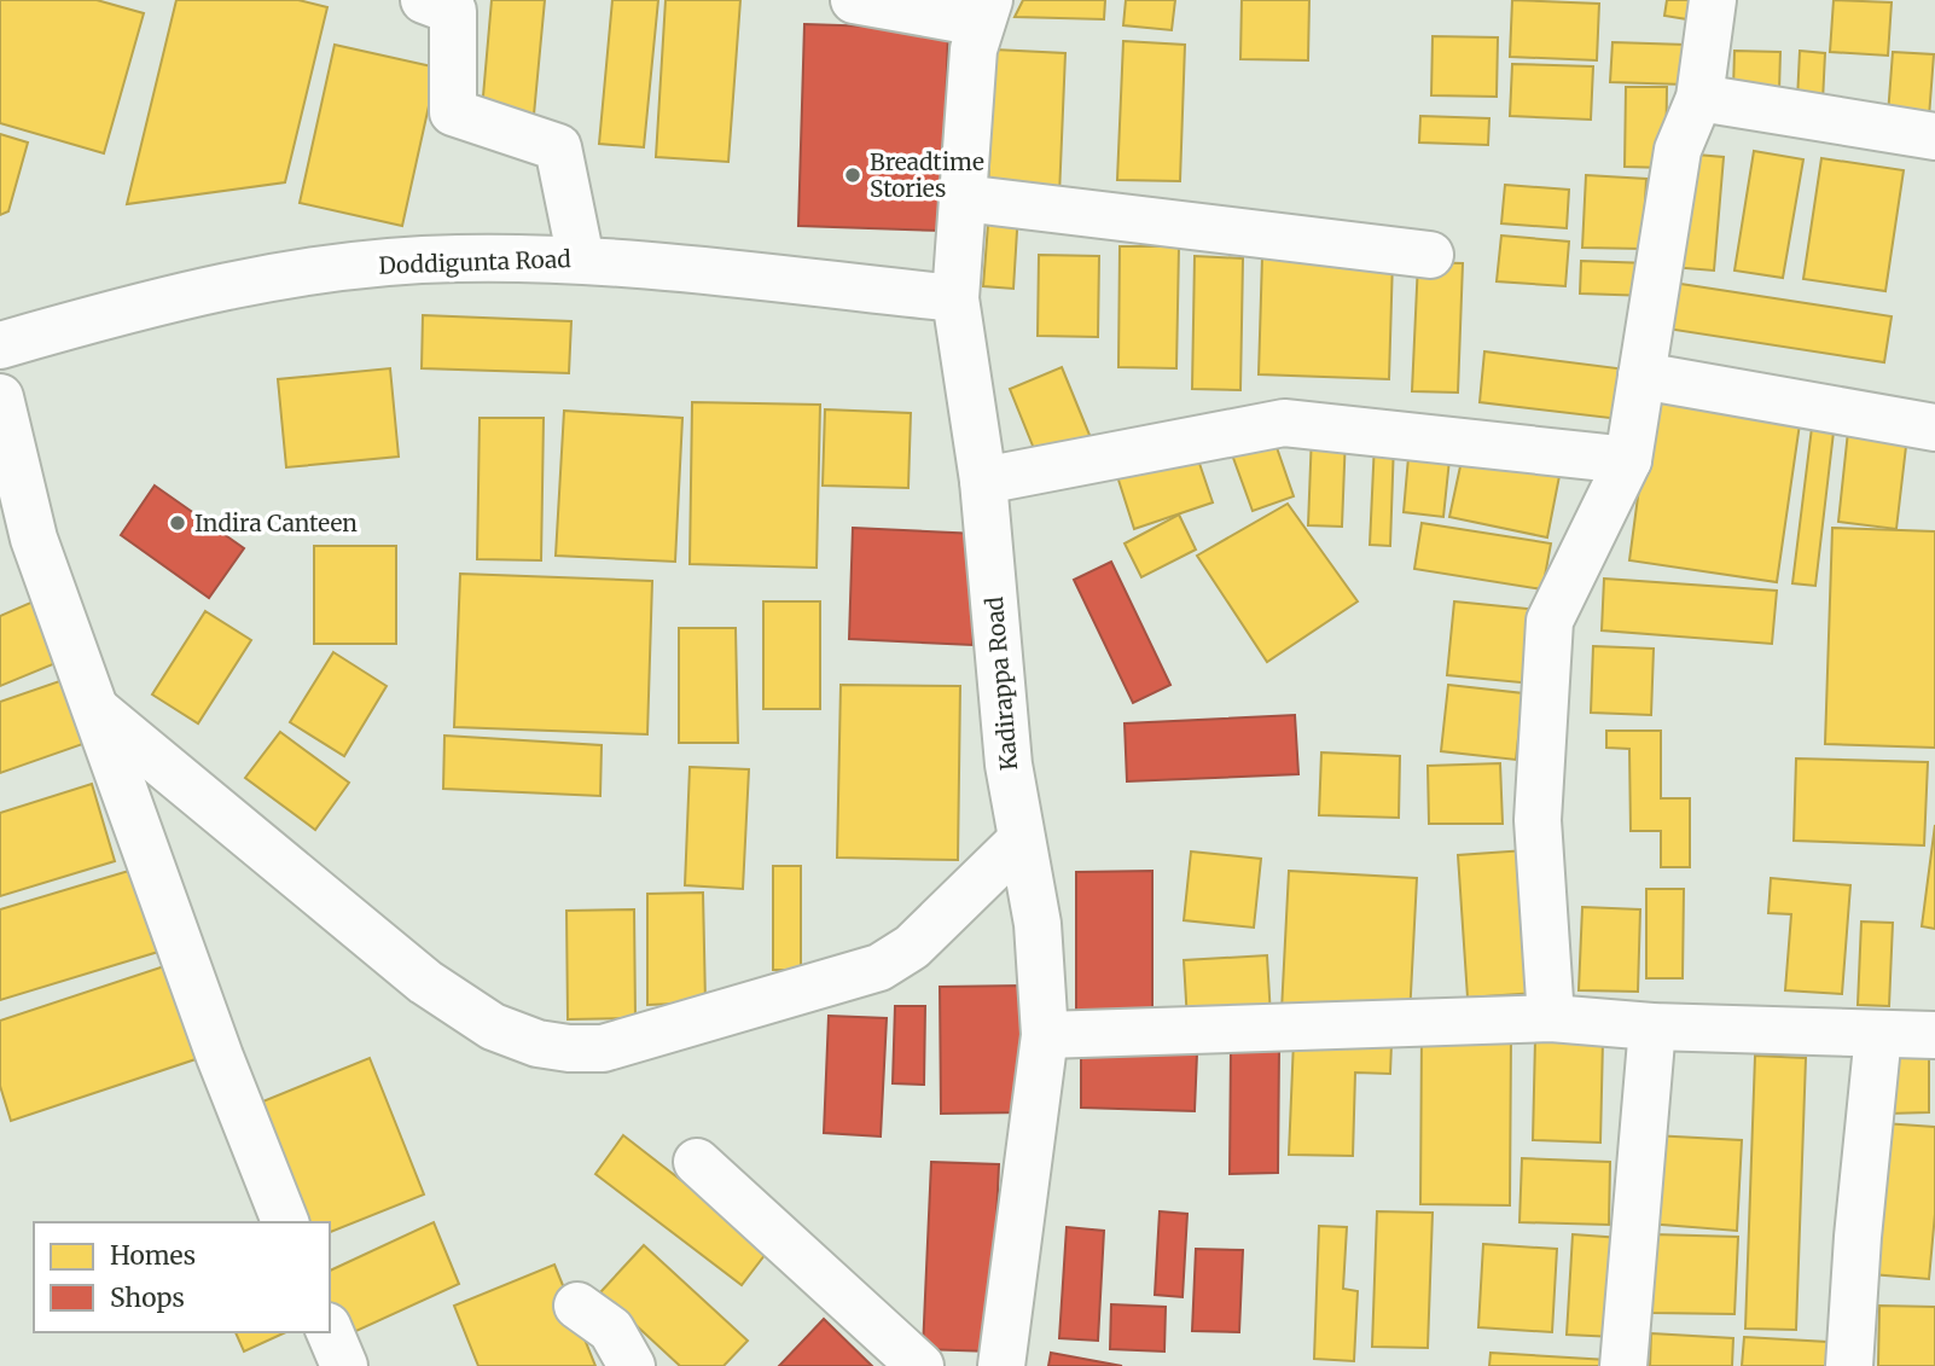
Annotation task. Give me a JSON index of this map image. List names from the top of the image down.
{
  "streets": {
    "street": ["Doddigunta Road", "Kadirappa Road"]
  },
  "crossings": [
    ["Doddigunta Road", "Kadirappa Road"]
  ],
  "places": ["Breadtime Stories", "Indira Canteen"],
  "legend": ["Homes", "Shops"]
}
